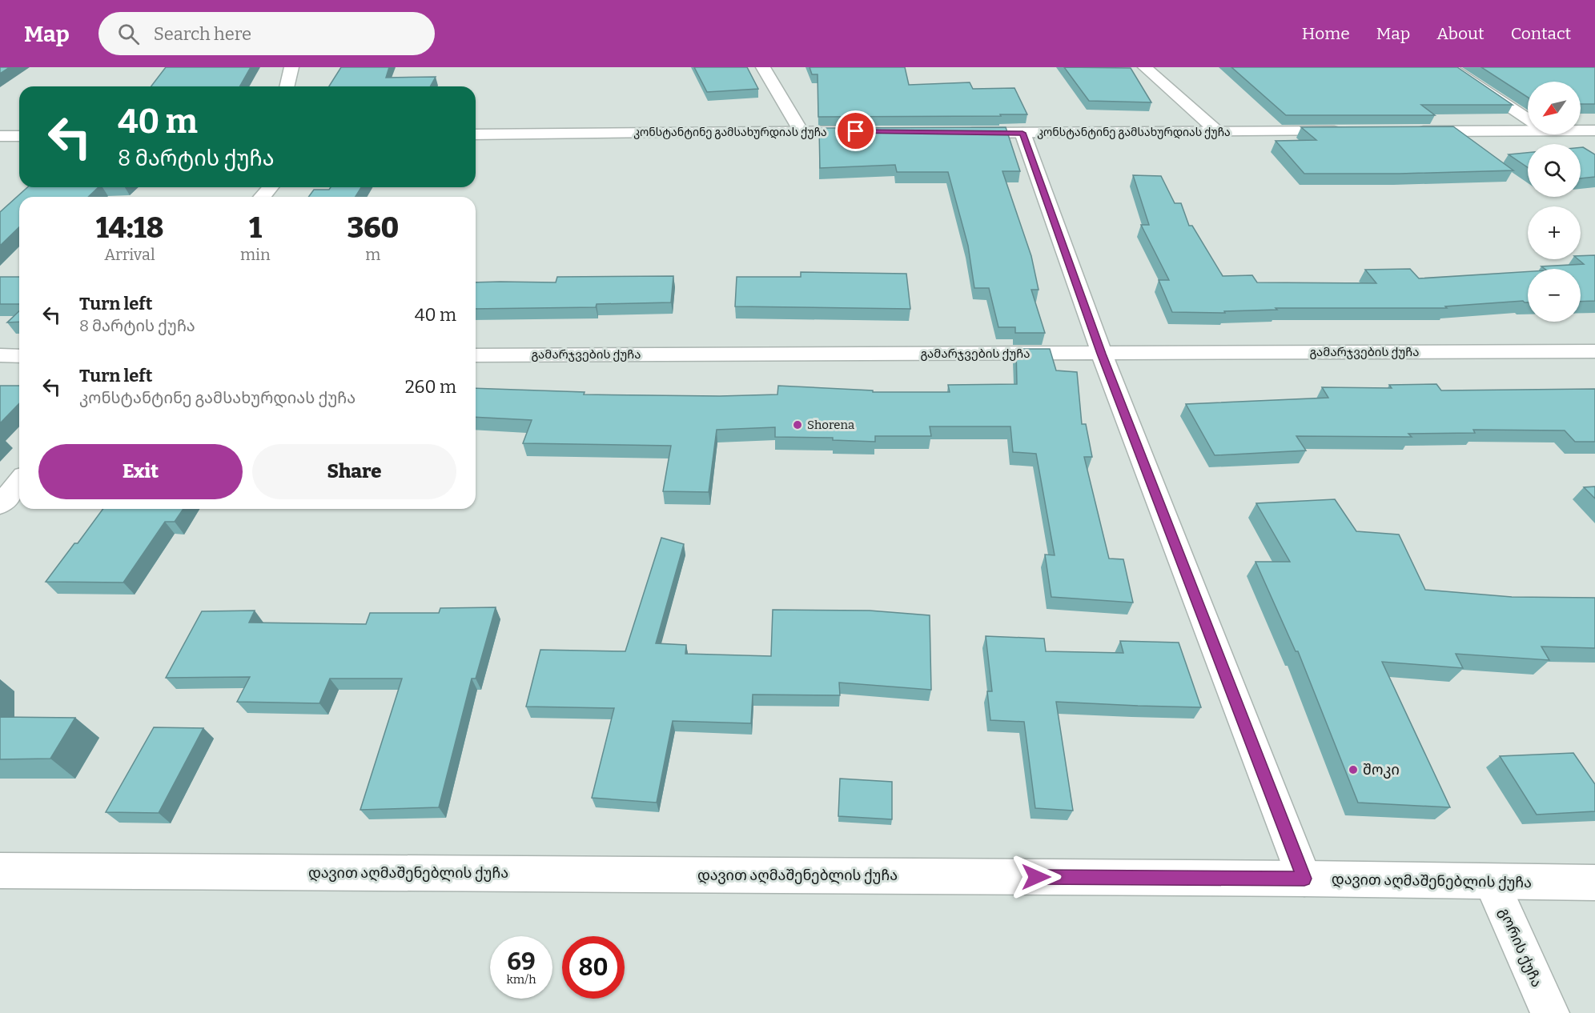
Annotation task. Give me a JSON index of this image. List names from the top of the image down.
{
  "streets": {
    "main road": [
      "კონსტანტინე გამსახურდიას ქუჩა",
      "გამარჯვების ქუჩა",
      "დავით აღმაშენებლის ქუჩა",
      "გორის ქუჩა"
    ]
  },
  "crossings": [
    ["დავით აღმაშენებლის ქუჩა", "გორის ქუჩა"]
  ],
  "places": ["Shorena", "შოკი"],
  "north": "bottom left",
  "page": {
    "header": "Map",
    "search": "Search here",
    "nav": [
      "Home",
      "Map",
      "About",
      "Contact"
    ],
    "map_buttons": ["+", "−"],
    "turn": ["40 m", "8 მარტის ქუჩა"],
    "eta": [
      "14:18",
      "Arrival",
      "1",
      "min",
      "360",
      "m"
    ],
    "list": [
      {
        "name": "Turn left",
        "note": "8 მარტის ქუჩა",
        "value": "40 m"
      },
      {
        "name": "Turn left",
        "note": "კონსტანტინე გამსახურდიას ქუჩა",
        "value": "260 m"
      }
    ],
    "buttons": ["Exit", "Share"],
    "speed": "69 km/h",
    "limit": "80"
  }
}
